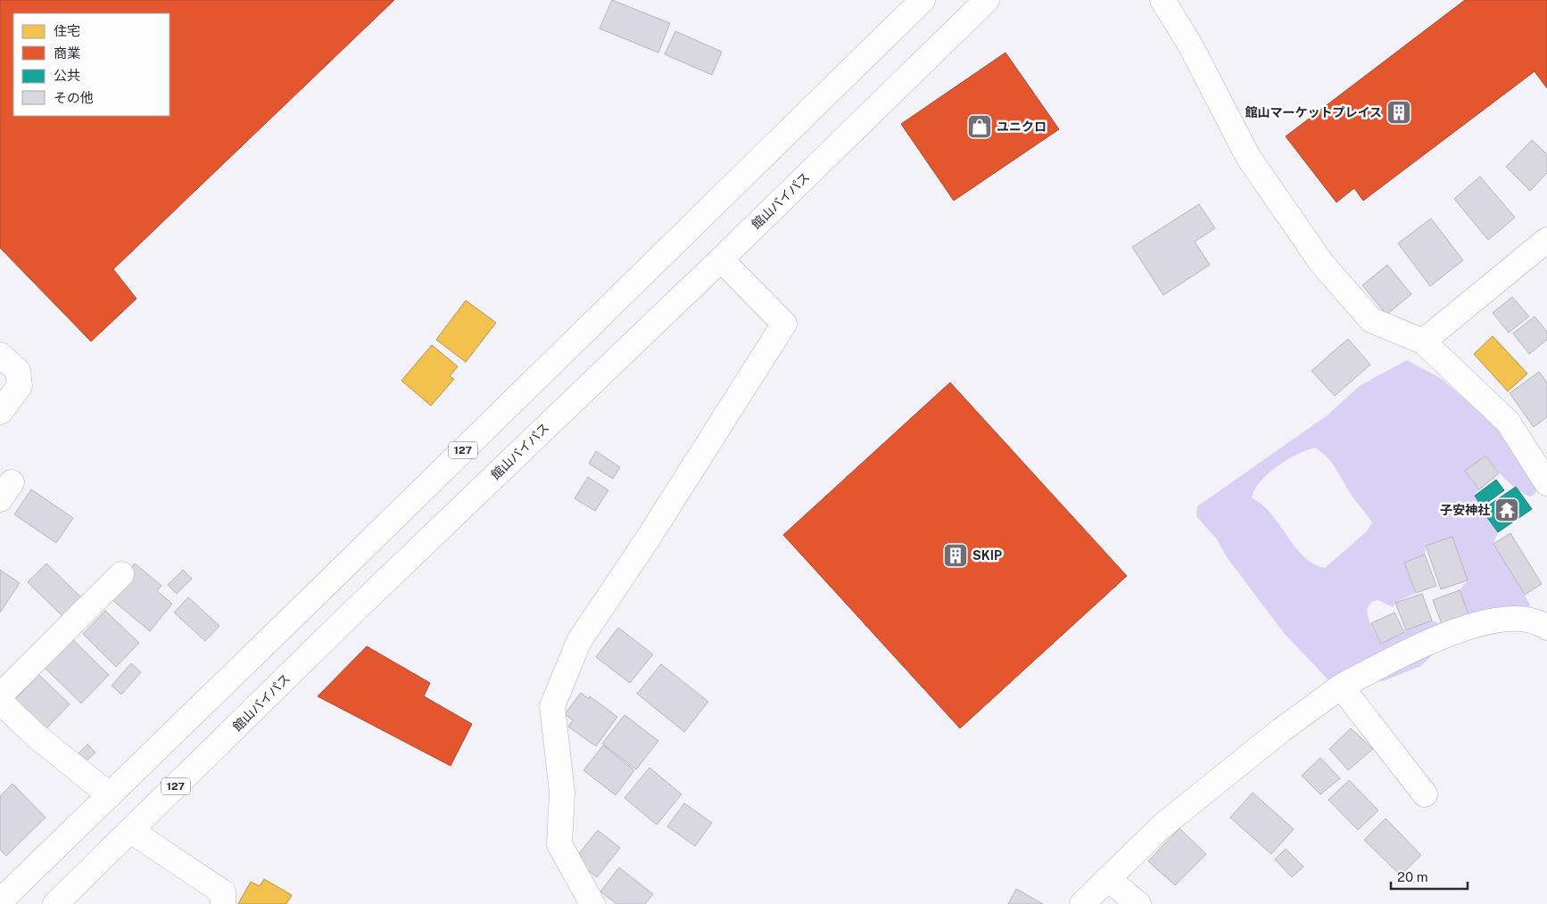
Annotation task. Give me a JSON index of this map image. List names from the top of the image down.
{
  "streets": {
    "main road": ["館山バイパス", "127"]
  },
  "places": {
    "building": ["館山マーケットプレイス", "SKIP"],
    "shop": ["ユニクロ"],
    "temple": ["子安神社"]
  },
  "legend": [
    "住宅",
    "商業",
    "公共",
    "その他"
  ],
  "scale_bar": "20 m"
}
